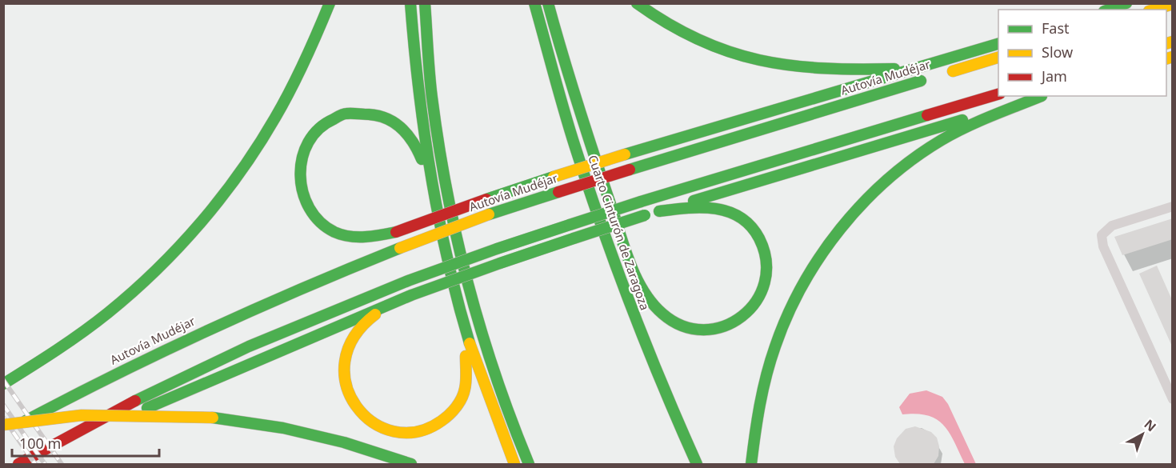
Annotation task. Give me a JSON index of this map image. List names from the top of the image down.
{
  "streets": {
    "highway": ["Autovía Mudéjar", "Cuarto Cinturón de Zaragoza"]
  },
  "legend": ["Fast", "Slow", "Jam"],
  "scale_bar": "100 m",
  "north": "top right"
}
